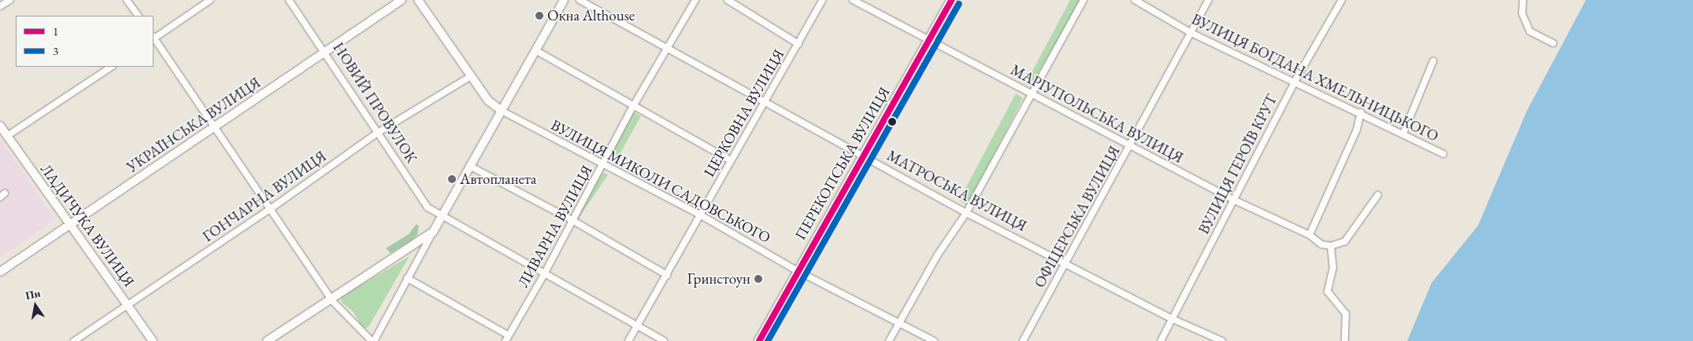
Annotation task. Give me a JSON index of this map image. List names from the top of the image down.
{
  "streets": {
    "main road": ["ПЕРЕКОПСЬКА ВУЛИЦЯ"],
    "street": [
      "ВУЛИЦЯ БОГДАНА ХМЕЛЬНИЦЬКОГО",
      "НОВИЙ ПРОВУЛОК",
      "ЦЕРКОВНА ВУЛИЦЯ",
      "МАРІУПОЛЬСЬКА ВУЛИЦЯ",
      "УКРАЇНСЬКА ВУЛИЦЯ",
      "ВУЛИЦЯ ГЕРОЇВ КРУТ",
      "ВУЛИЦЯ МИКОЛИ САДОВСЬКОГО",
      "МАТРОСЬКА ВУЛИЦЯ",
      "ГОНЧАРНА ВУЛИЦЯ",
      "ОФІЦЕРСЬКА ВУЛИЦЯ",
      "ЛАДИЧУКА ВУЛИЦЯ",
      "ЛИВАРНА ВУЛИЦЯ"
    ]
  },
  "crossings": [
    ["ВУЛИЦЯ БОГДАНА ХМЕЛЬНИЦЬКОГО", "ВУЛИЦЯ ГЕРОЇВ КРУТ"],
    ["ВУЛИЦЯ БОГДАНА ХМЕЛЬНИЦЬКОГО", "ОФІЦЕРСЬКА ВУЛИЦЯ"],
    ["НОВИЙ ПРОВУЛОК", "ЦЕРКОВНА ВУЛИЦЯ"],
    ["НОВИЙ ПРОВУЛОК", "УКРАЇНСЬКА ВУЛИЦЯ"],
    ["НОВИЙ ПРОВУЛОК", "ГОНЧАРНА ВУЛИЦЯ"],
    ["НОВИЙ ПРОВУЛОК", "ЛИВАРНА ВУЛИЦЯ"],
    ["ЦЕРКОВНА ВУЛИЦЯ", "ВУЛИЦЯ МИКОЛИ САДОВСЬКОГО"],
    ["ЦЕРКОВНА ВУЛИЦЯ", "МАТРОСЬКА ВУЛИЦЯ"],
    ["МАРІУПОЛЬСЬКА ВУЛИЦЯ", "ПЕРЕКОПСЬКА ВУЛИЦЯ"],
    ["МАРІУПОЛЬСЬКА ВУЛИЦЯ", "ВУЛИЦЯ ГЕРОЇВ КРУТ"],
    ["МАРІУПОЛЬСЬКА ВУЛИЦЯ", "ОФІЦЕРСЬКА ВУЛИЦЯ"],
    ["УКРАЇНСЬКА ВУЛИЦЯ", "ЛАДИЧУКА ВУЛИЦЯ"],
    ["ПЕРЕКОПСЬКА ВУЛИЦЯ", "ВУЛИЦЯ МИКОЛИ САДОВСЬКОГО"],
    ["ПЕРЕКОПСЬКА ВУЛИЦЯ", "МАТРОСЬКА ВУЛИЦЯ"],
    ["ВУЛИЦЯ ГЕРОЇВ КРУТ", "МАТРОСЬКА ВУЛИЦЯ"],
    ["ВУЛИЦЯ МИКОЛИ САДОВСЬКОГО", "ЛИВАРНА ВУЛИЦЯ"],
    ["МАТРОСЬКА ВУЛИЦЯ", "ОФІЦЕРСЬКА ВУЛИЦЯ"],
    ["МАТРОСЬКА ВУЛИЦЯ", "ЛИВАРНА ВУЛИЦЯ"],
    ["ГОНЧАРНА ВУЛИЦЯ", "ЛАДИЧУКА ВУЛИЦЯ"]
  ],
  "places": ["Окна Althouse", "Автопланета", "Гринстоун"],
  "lines": ["transit line 1", "transit line 3"],
  "legend": ["1", "3"],
  "north": "top"
}
